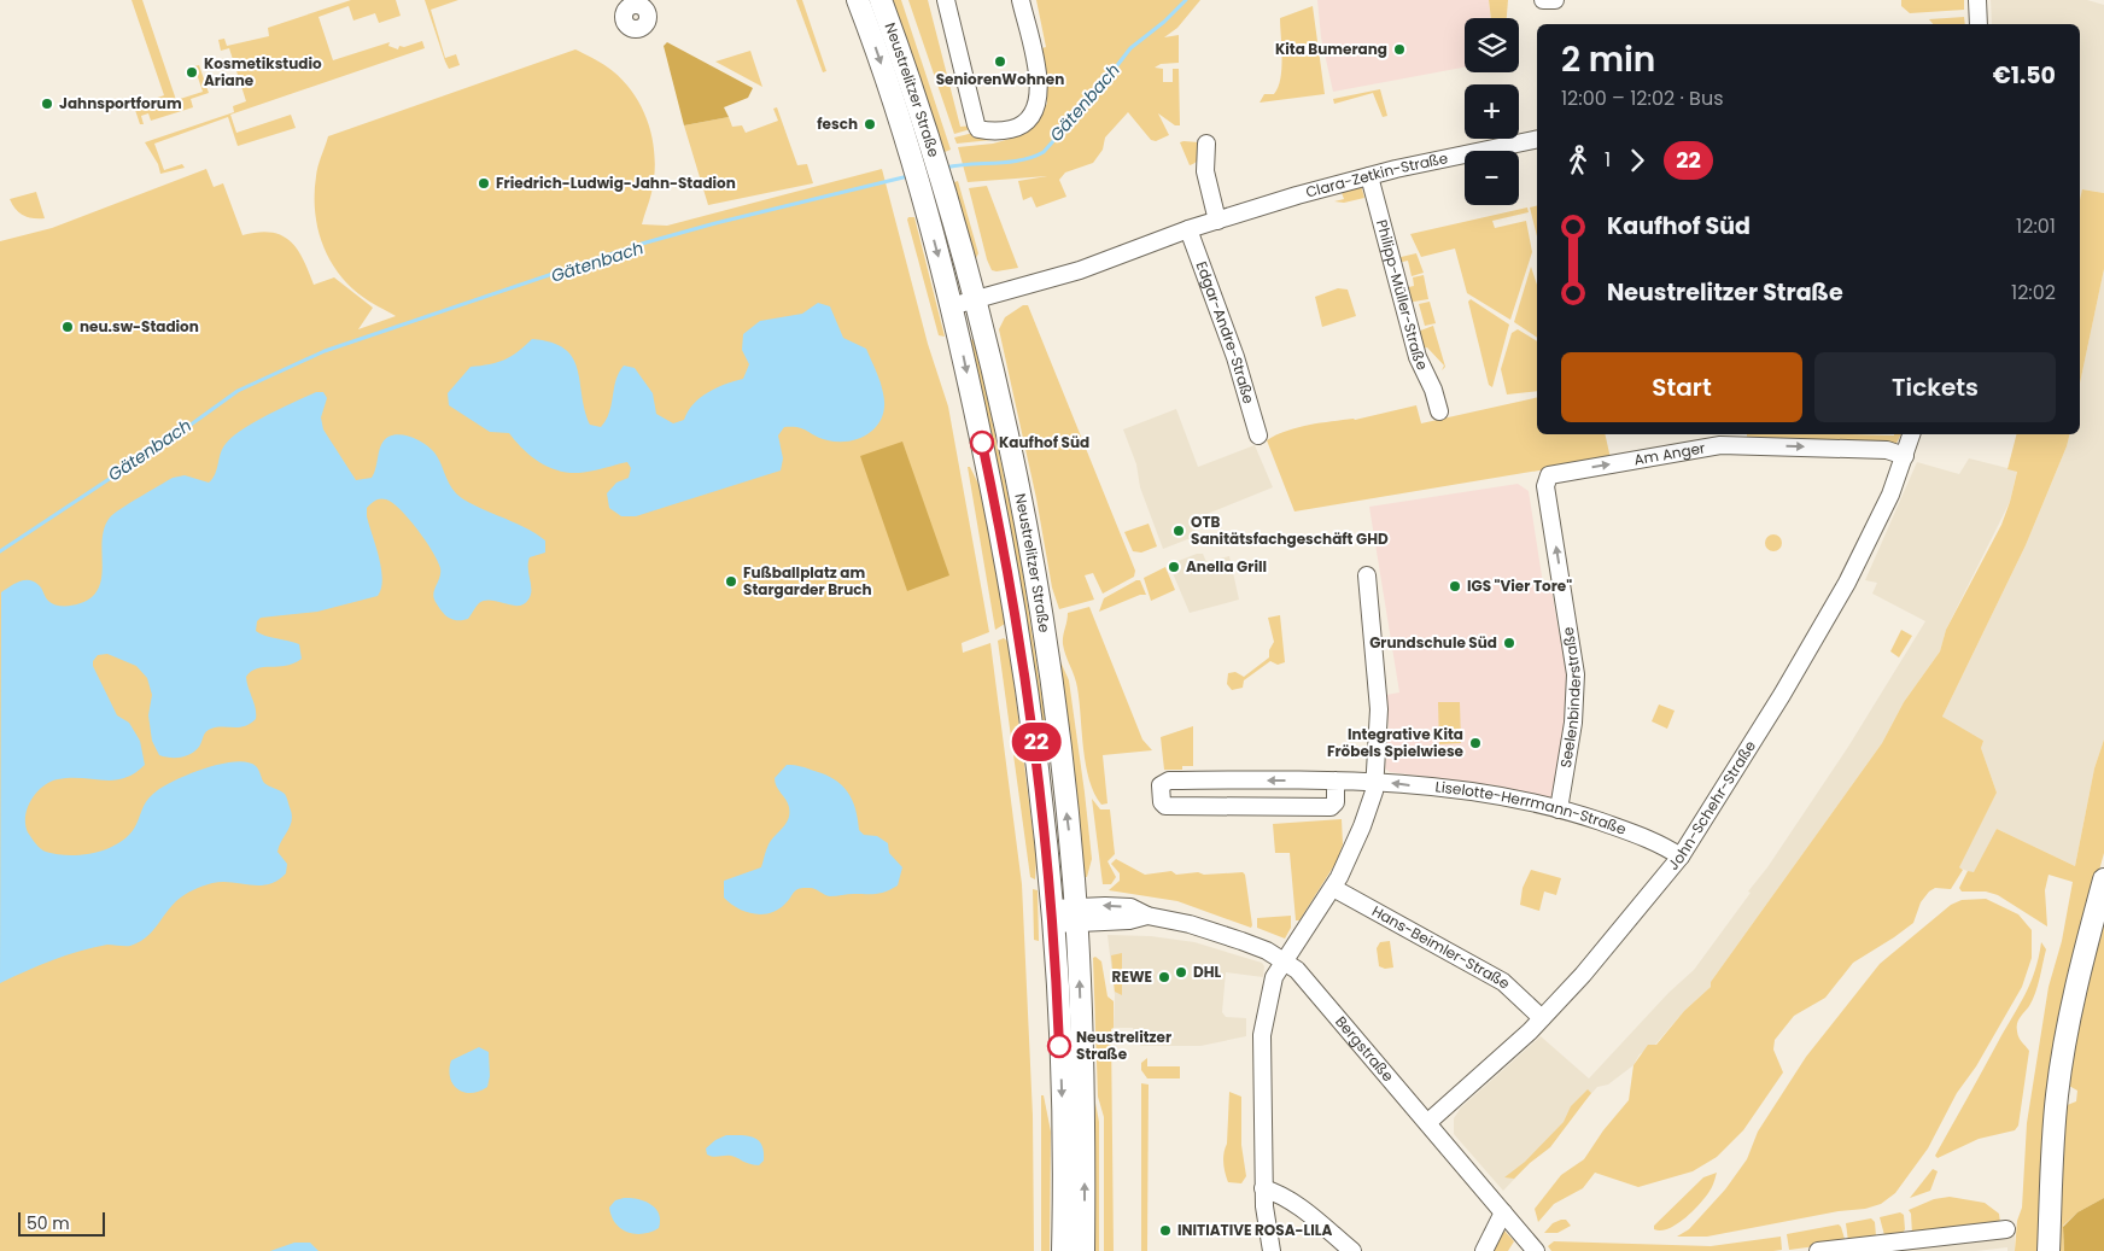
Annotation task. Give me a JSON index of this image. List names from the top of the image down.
{
  "streets": {
    "main road": ["Neustrelitzer Straße"],
    "street": [
      "Clara-Zetkin-Straße",
      "Philipp-Müller-Straße",
      "Edgar-Andre-Straße",
      "Am Anger",
      "Seelenbinderstraße",
      "John-Schehr-Straße",
      "Liselotte-Herrmann-Straße",
      "Hans-Beimler-Straße",
      "Bergstraße"
    ]
  },
  "crossings": [
    ["Neustrelitzer Straße", "Clara-Zetkin-Straße"],
    ["Neustrelitzer Straße", "Bergstraße"],
    ["Clara-Zetkin-Straße", "Philipp-Müller-Straße"],
    ["Clara-Zetkin-Straße", "Edgar-Andre-Straße"],
    ["Am Anger", "Seelenbinderstraße"],
    ["Am Anger", "John-Schehr-Straße"],
    ["Seelenbinderstraße", "Liselotte-Herrmann-Straße"],
    ["John-Schehr-Straße", "Liselotte-Herrmann-Straße"],
    ["John-Schehr-Straße", "Hans-Beimler-Straße"],
    ["John-Schehr-Straße", "Bergstraße"]
  ],
  "one_way": ["Am Anger", "Seelenbinderstraße", "Liselotte-Herrmann-Straße"],
  "water": ["Gätenbach"],
  "places": [
    "Kita Bumerang",
    "SeniorenWohnen",
    "Kosmetikstudio Ariane",
    "Jahnsportforum",
    "fesch",
    "Friedrich-Ludwig-Jahn-Stadion",
    "neu.sw-Stadion",
    "Kaufhof Süd",
    "OTB Sanitätsfachgeschäft GHD",
    "Anella Grill",
    "Fußballplatz am Stargarder Bruch",
    "IGS \"Vier Tore\"",
    "Grundschule Süd",
    "Integrative Kita Fröbels Spielwiese",
    "DHL",
    "REWE",
    "Neustrelitzer Straße",
    "INITIATIVE ROSA-LILA"
  ],
  "lines": ["bus line 22"],
  "scale_bar": "50 m",
  "page": {
    "on_map": "22",
    "map_buttons": ["+", "−"],
    "heading": ["2 min", "12:00 – 12:02 · Bus", "€1.50"],
    "legs": ["1", "22"],
    "list": [
      {
        "name": "Kaufhof Süd",
        "value": "12:01"
      },
      {
        "name": "Neustrelitzer Straße",
        "value": "12:02"
      }
    ],
    "buttons": ["Start", "Tickets"],
    "scale": "50 m"
  }
}
